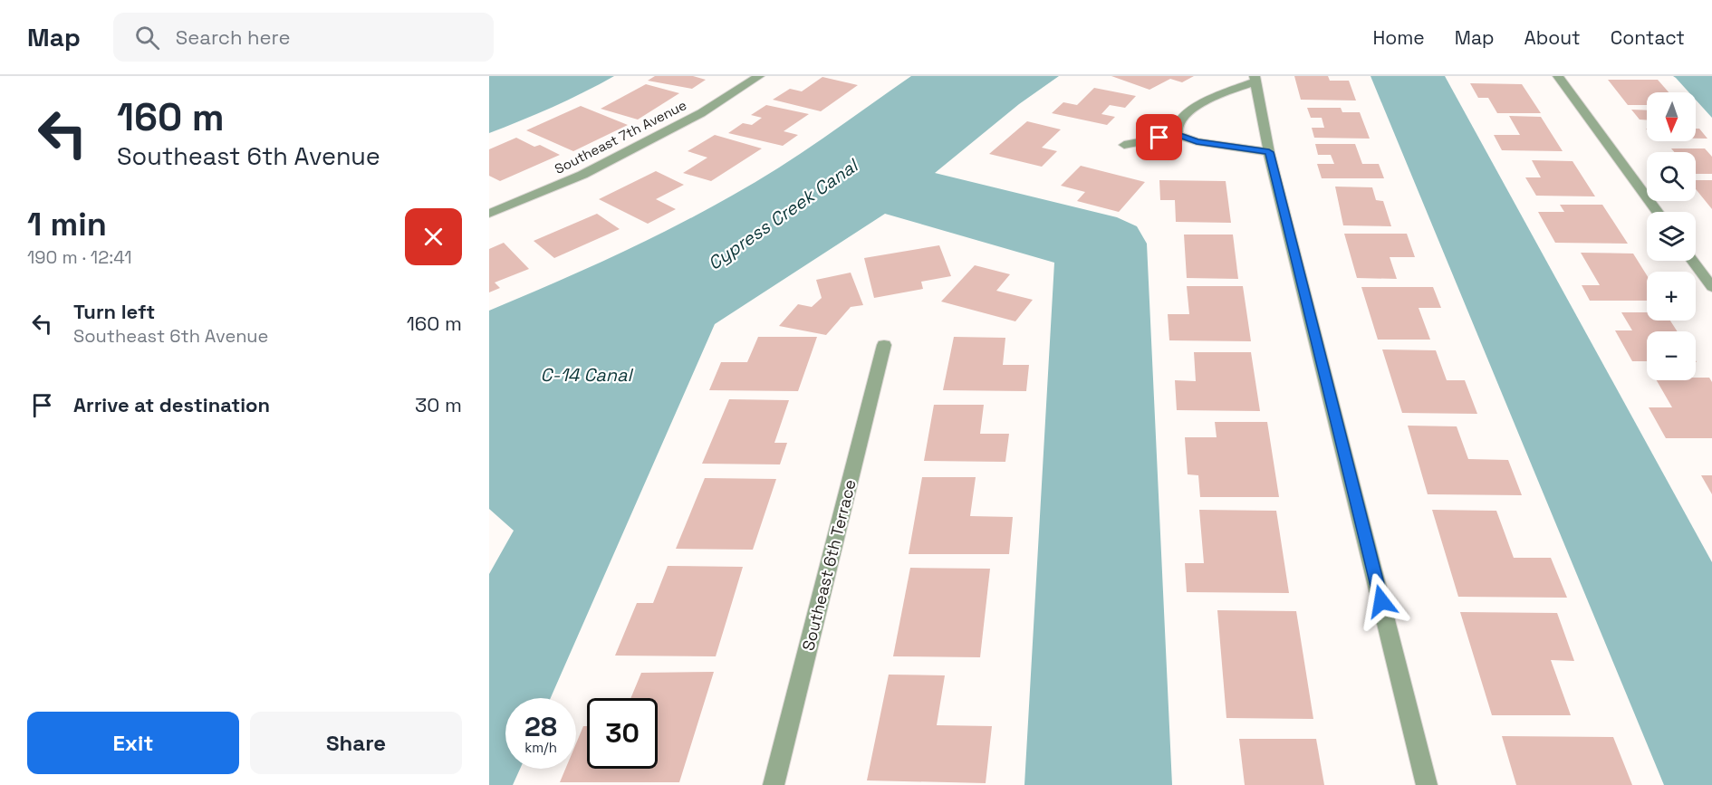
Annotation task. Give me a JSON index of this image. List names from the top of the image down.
{
  "streets": {
    "street": ["Southeast 7th Avenue", "Southeast 6th Terrace"]
  },
  "water": ["Cypress Creek Canal", "C-14 Canal"],
  "north": "bottom",
  "page": {
    "header": "Map",
    "search": "Search here",
    "nav": [
      "Home",
      "Map",
      "About",
      "Contact"
    ],
    "turn": ["160 m", "Southeast 6th Avenue"],
    "map_buttons": ["+", "−"],
    "heading": ["1 min", "190 m · 12:41"],
    "list": [
      {
        "name": "Turn left",
        "note": "Southeast 6th Avenue",
        "value": "160 m"
      },
      {
        "name": "Arrive at destination",
        "value": "30 m"
      }
    ],
    "speed": "28 km/h",
    "limit": "30",
    "buttons": ["Exit", "Share"]
  }
}
